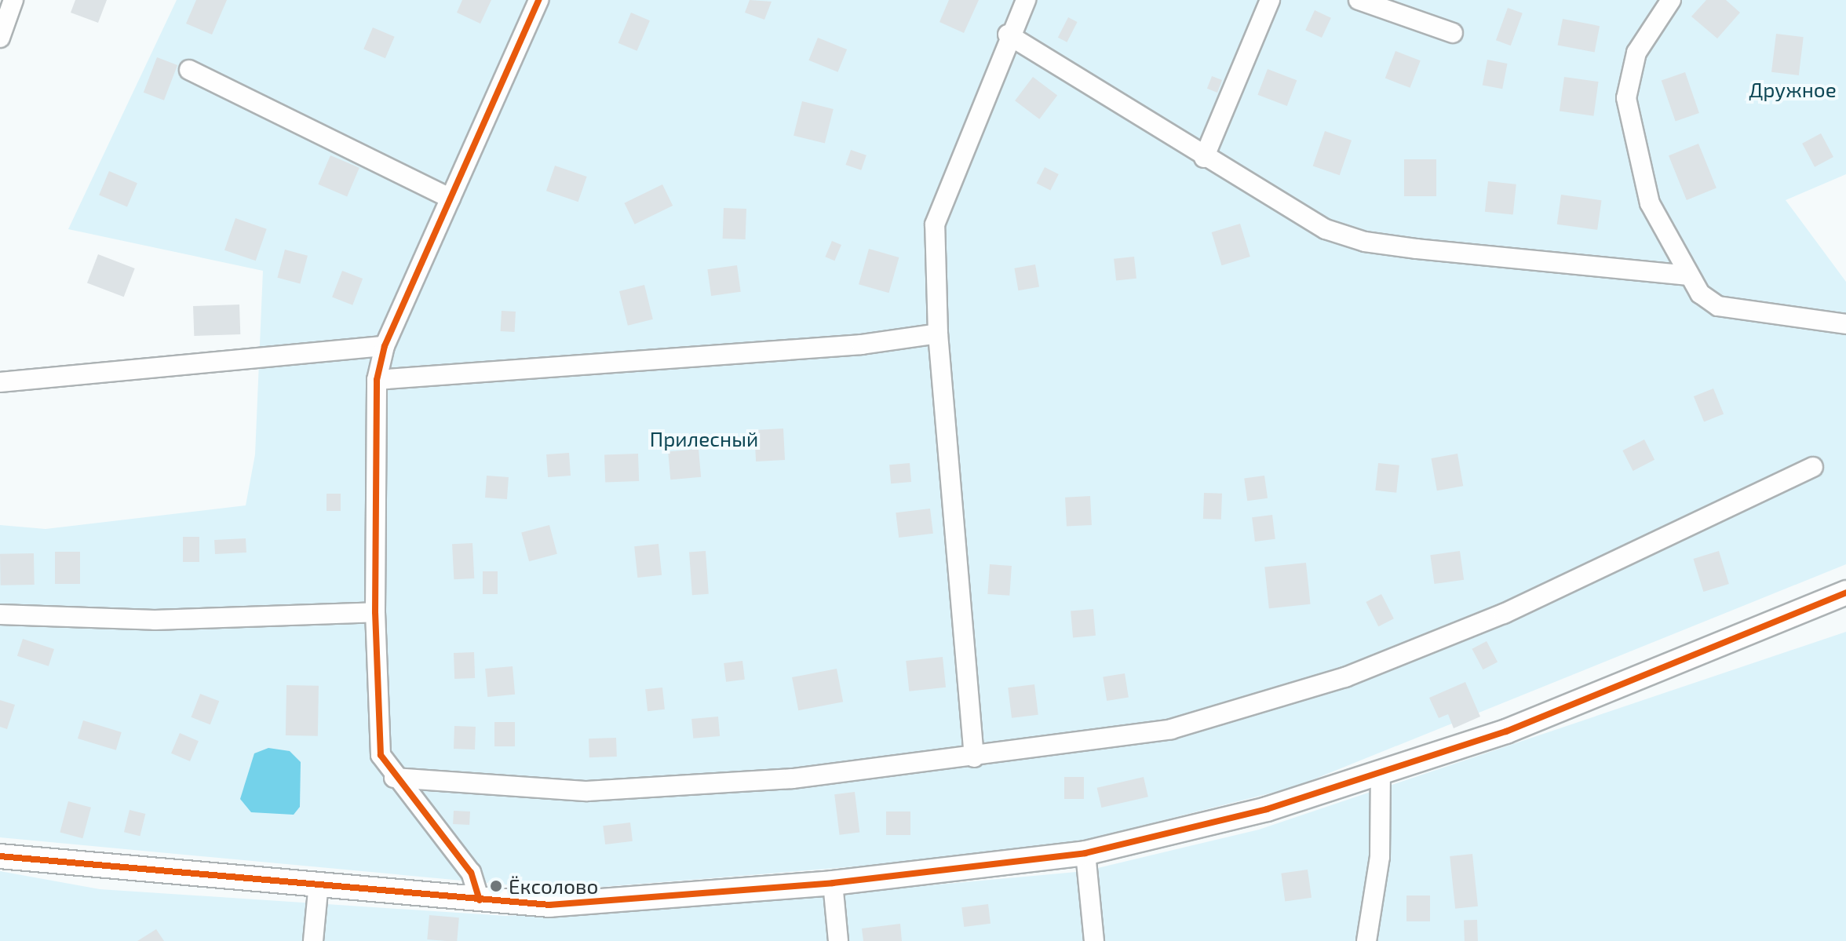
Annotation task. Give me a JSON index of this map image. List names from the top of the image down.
{
  "parks": ["Дружное", "Прилесный"],
  "places": ["Ёксолово"]
}
